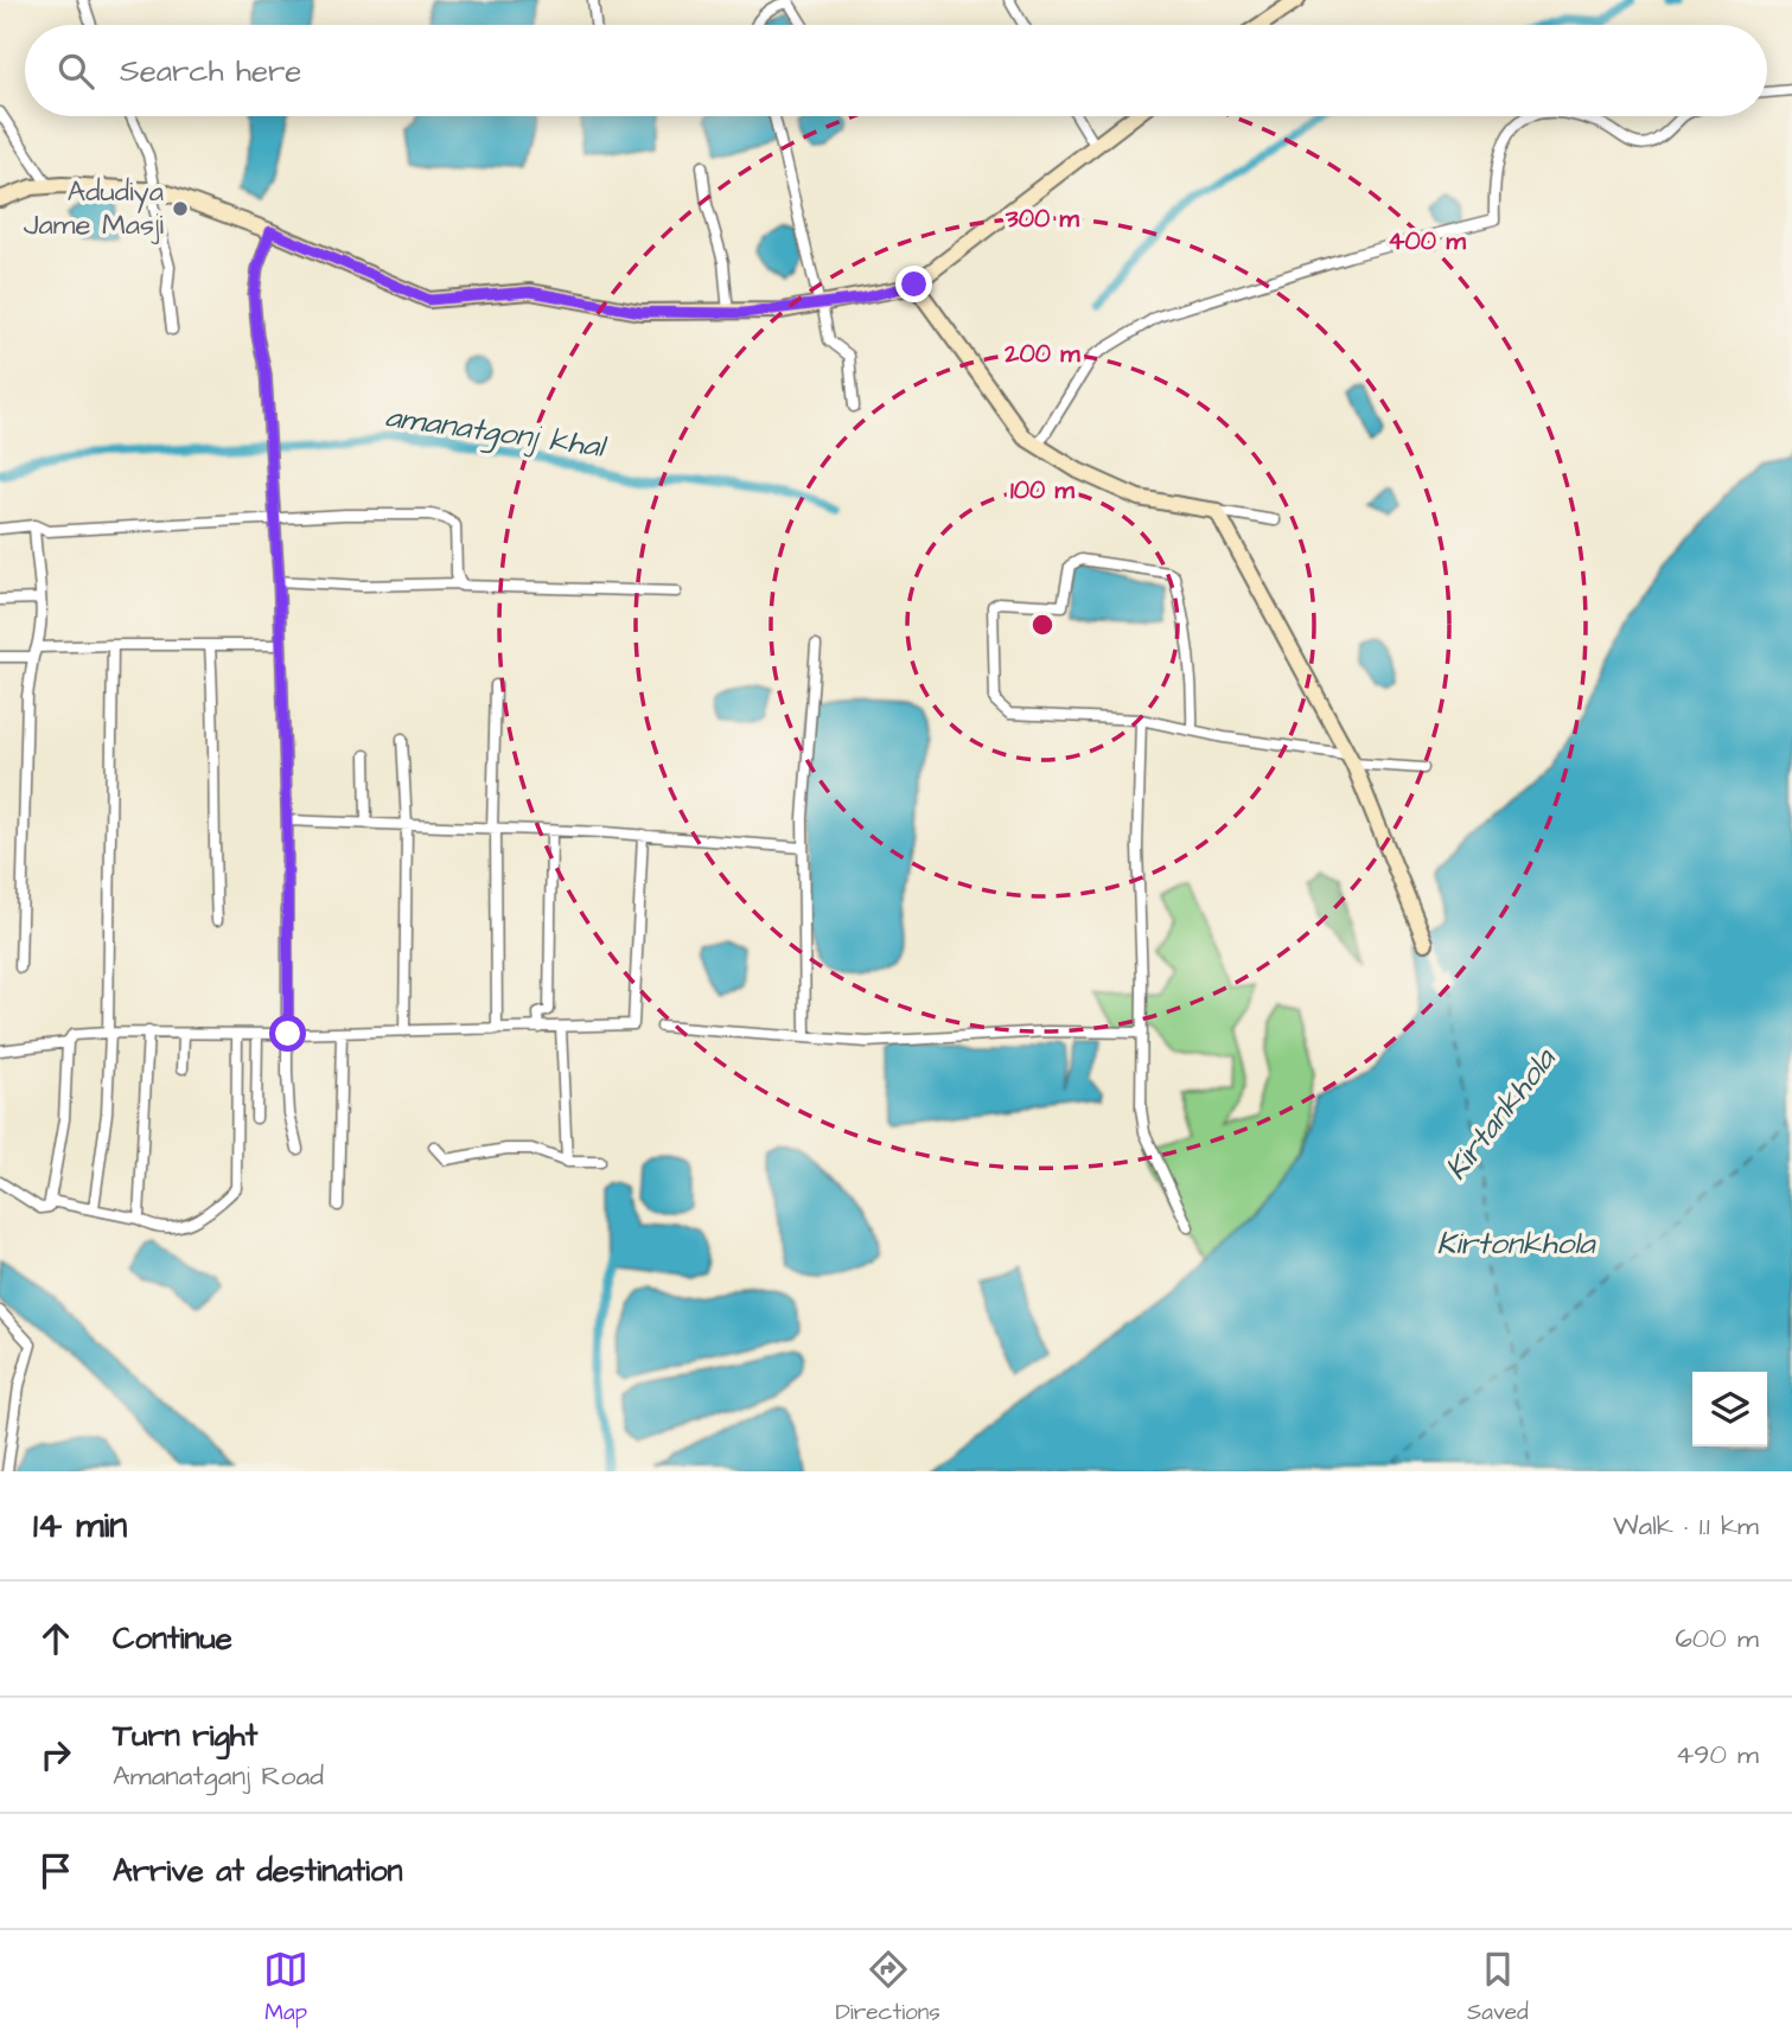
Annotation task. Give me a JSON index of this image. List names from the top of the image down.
{
  "water": ["amanatgonj khal", "Kirtankhola", "Kirtonkhola"],
  "places": ["Adudiya Jame Masji"],
  "page": {
    "search": "Search here",
    "heading": ["14 min", "Walk · 1.1 km"],
    "list": [
      ["Continue", "600 m"],
      ["Turn right", "Amanatganj Road", "490 m"],
      "Arrive at destination"
    ],
    "nav": ["Map", "Directions", "Saved"]
  },
  "rings": [
    "300 m",
    "400 m",
    "200 m",
    "100 m"
  ]
}
